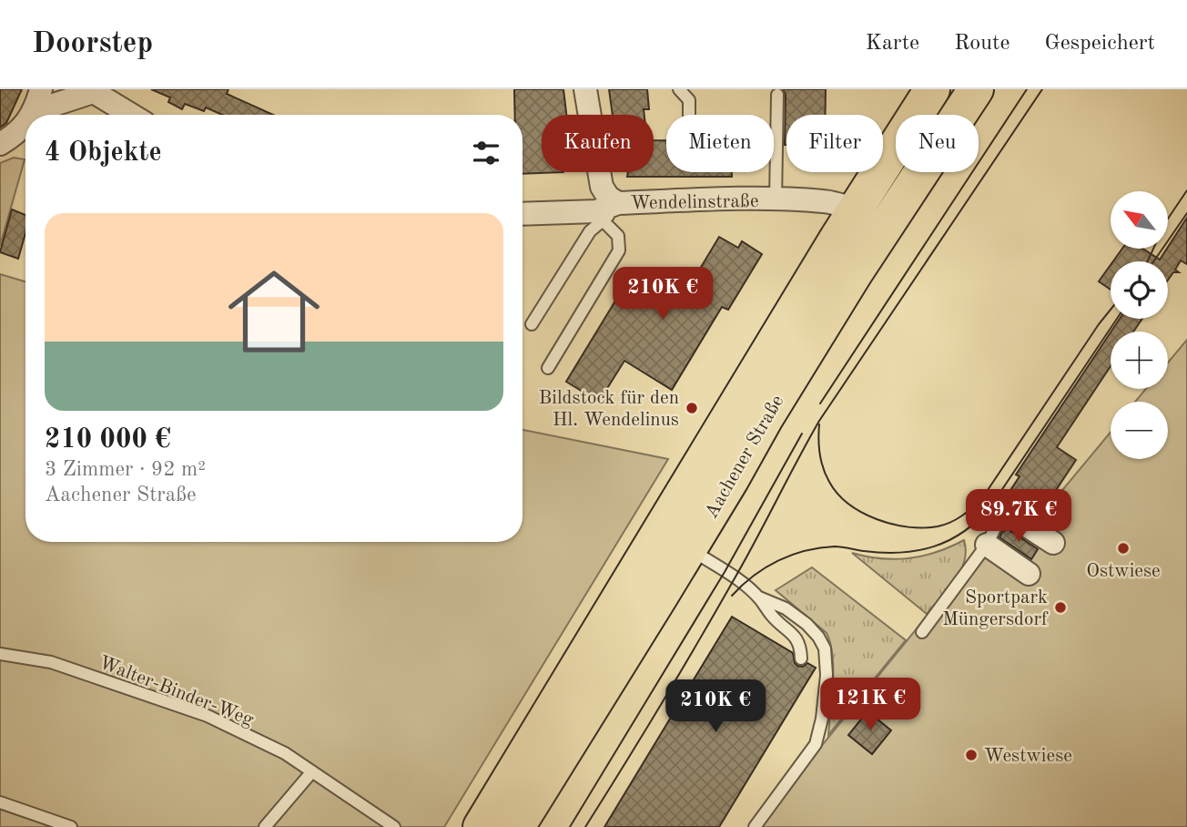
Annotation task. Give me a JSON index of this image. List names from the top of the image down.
{
  "streets": {
    "main road": ["Aachener Straße"],
    "street": ["Wendelinstraße"],
    "lane": ["Walter-Binder-Weg"]
  },
  "crossings": [
    ["Wendelinstraße", "Aachener Straße"]
  ],
  "places": [
    "Bildstock für den Hl. Wendelinus",
    "Ostwiese",
    "Sportpark Müngersdorf",
    "Westwiese"
  ],
  "north": "top left",
  "page": {
    "header": "Doorstep",
    "nav": ["Karte", "Route", "Gespeichert"],
    "chip": [
      "Kaufen",
      "Mieten",
      "Filter",
      "Neu"
    ],
    "heading": "4 Objekte",
    "map_buttons": ["+", "−"],
    "list": [
      {
        "name": "210 000 €",
        "note": "3 Zimmer · 92 m² · Aachener Straße"
      }
    ],
    "price": [
      "210K €",
      "89.7K €",
      "121K €",
      "210K €"
    ]
  }
}
